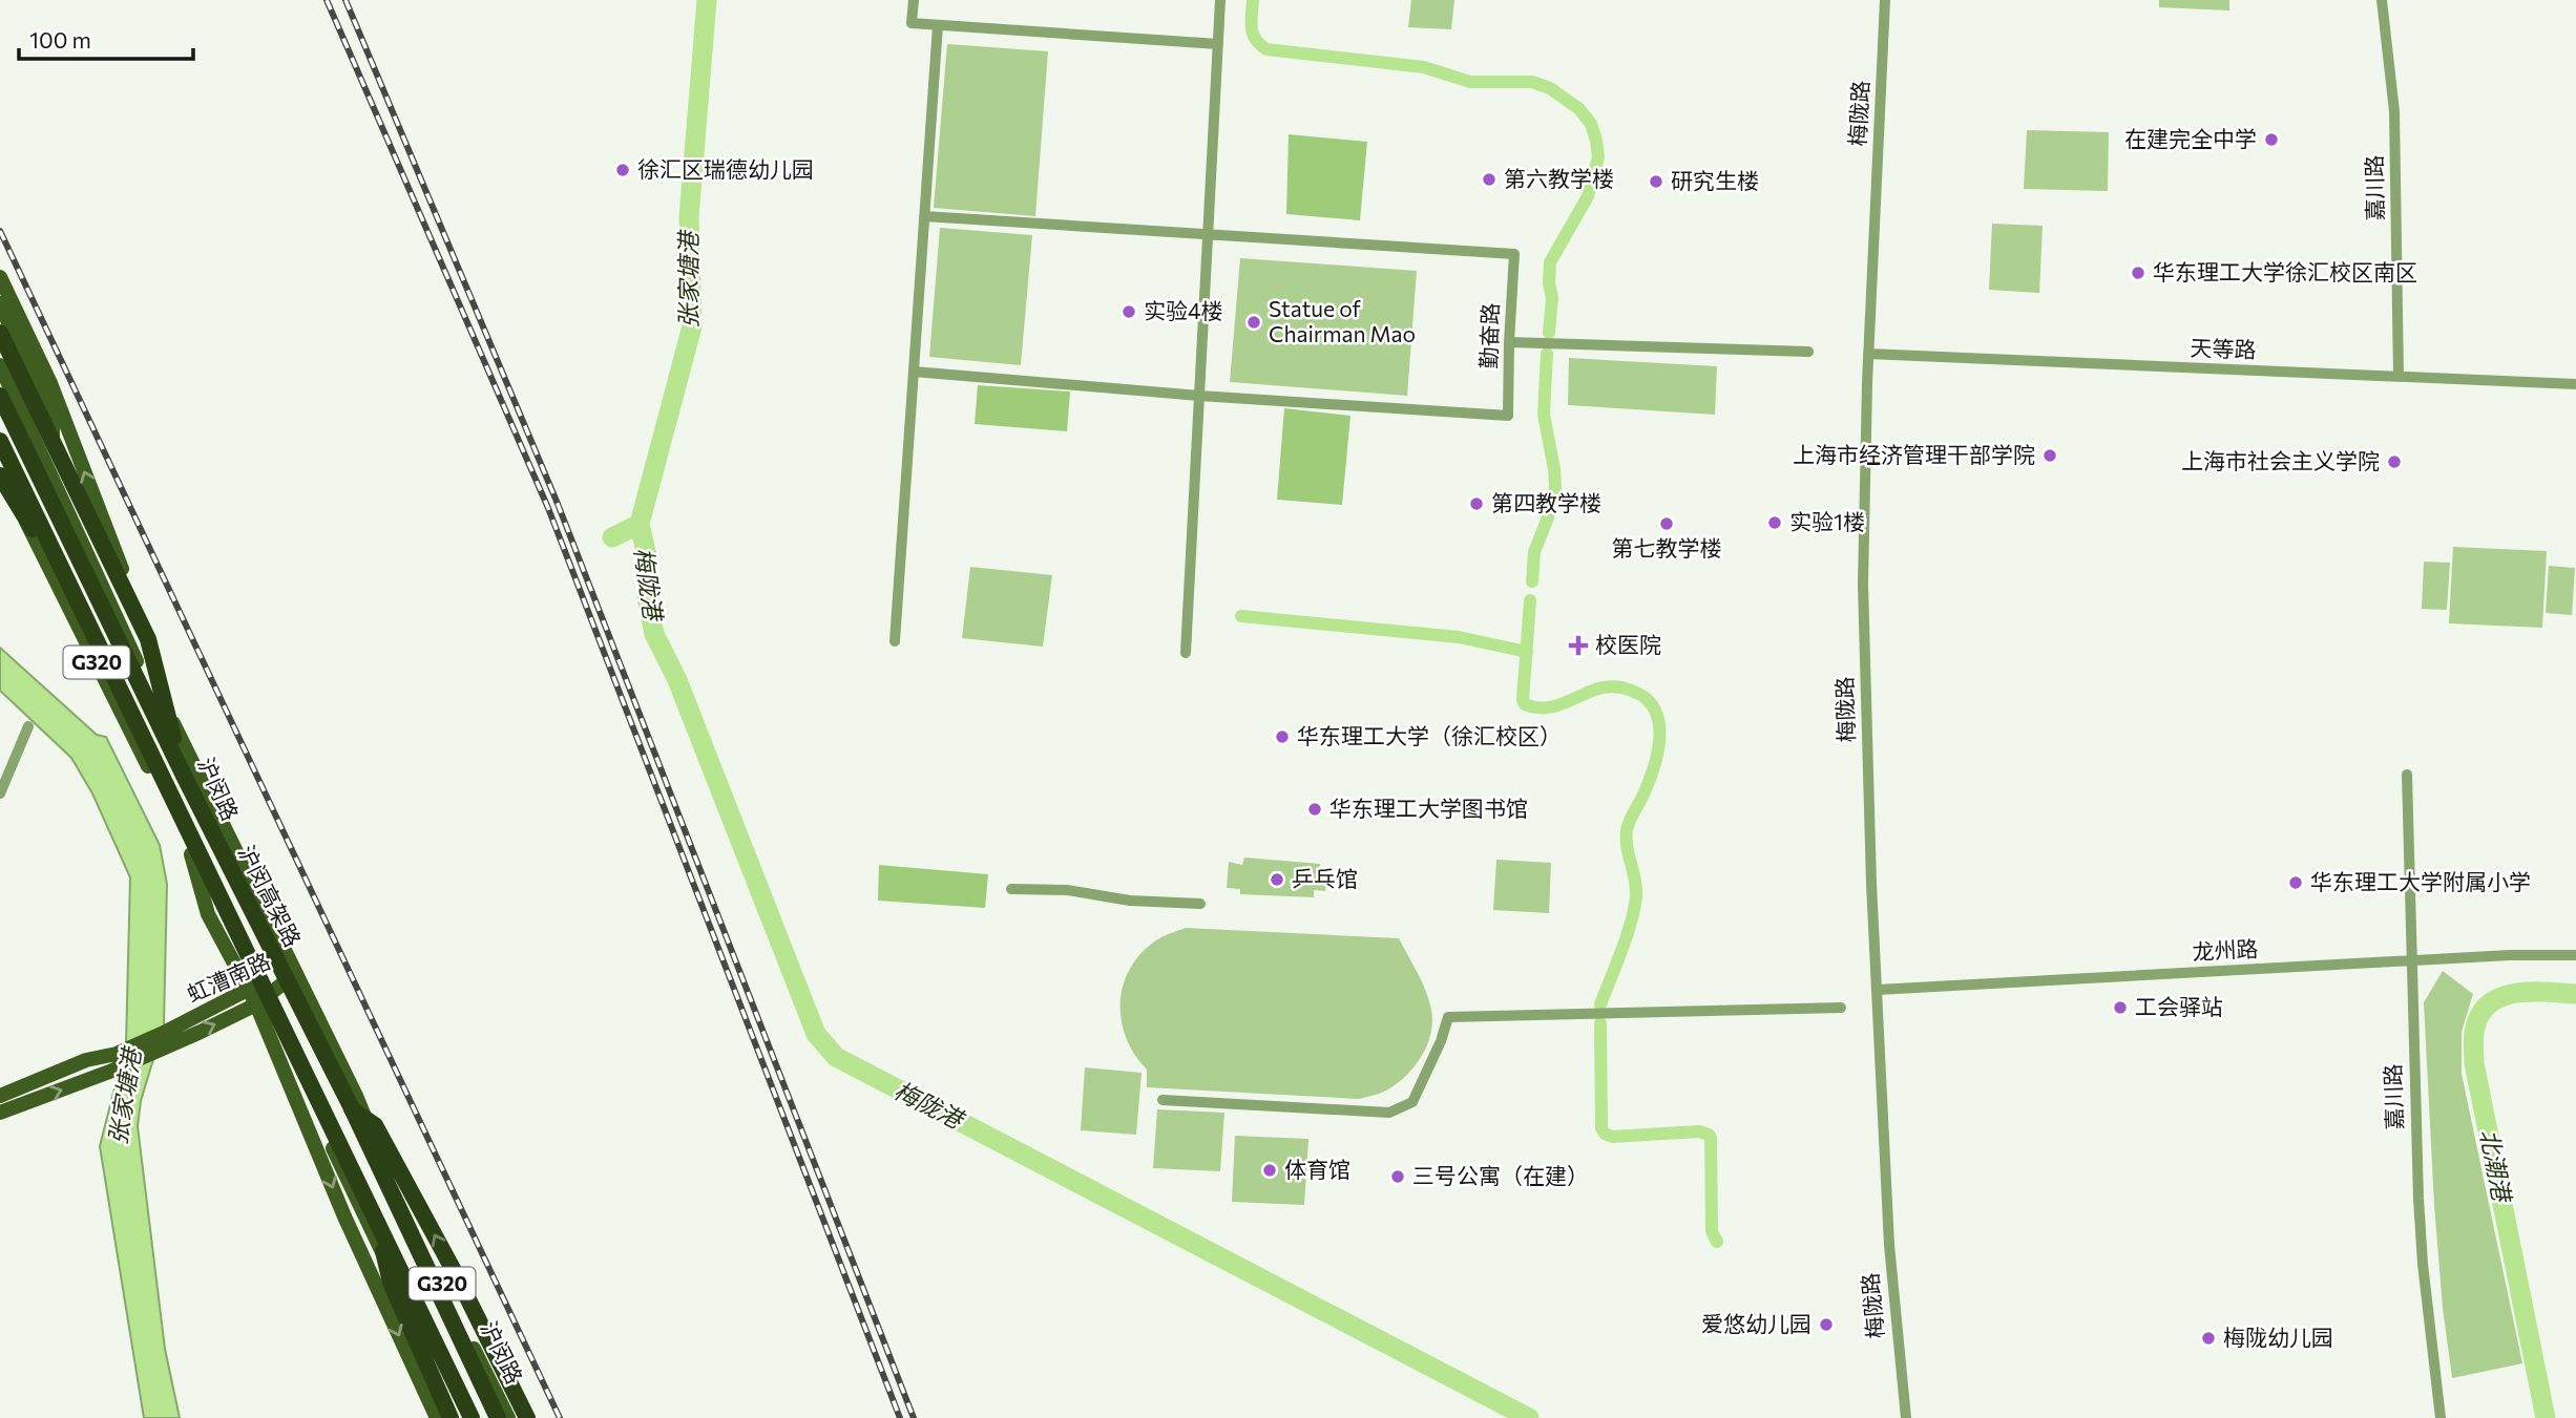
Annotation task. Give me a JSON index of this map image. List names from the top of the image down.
{
  "streets": {
    "highway": ["沪闵高架路"],
    "main road": ["G320", "沪闵路", "虹漕南路"],
    "street": [
      "梅陇路",
      "嘉川路",
      "勤奋路",
      "天等路",
      "龙州路"
    ]
  },
  "crossings": [
    ["梅陇路", "天等路"],
    ["梅陇路", "龙州路"],
    ["嘉川路", "天等路"],
    ["嘉川路", "龙州路"],
    ["G320", "虹漕南路"],
    ["沪闵路", "虹漕南路"]
  ],
  "water": ["张家塘港", "梅陇港", "北潮港"],
  "places": {
    "other": [
      "在建完全中学",
      "徐汇区瑞德幼儿园",
      "第六教学楼",
      "研究生楼",
      "华东理工大学徐汇校区南区",
      "实验4楼",
      "Statue of Chairman Mao",
      "上海市经济管理干部学院",
      "上海市社会主义学院",
      "第四教学楼",
      "实验1楼",
      "第七教学楼",
      "华东理工大学（徐汇校区）",
      "华东理工大学图书馆",
      "乒乓馆",
      "华东理工大学附属小学",
      "工会驿站",
      "体育馆",
      "三号公寓（在建）",
      "爱悠幼儿园",
      "梅陇幼儿园"
    ],
    "health": ["校医院"]
  },
  "scale_bar": "100 m"
}
